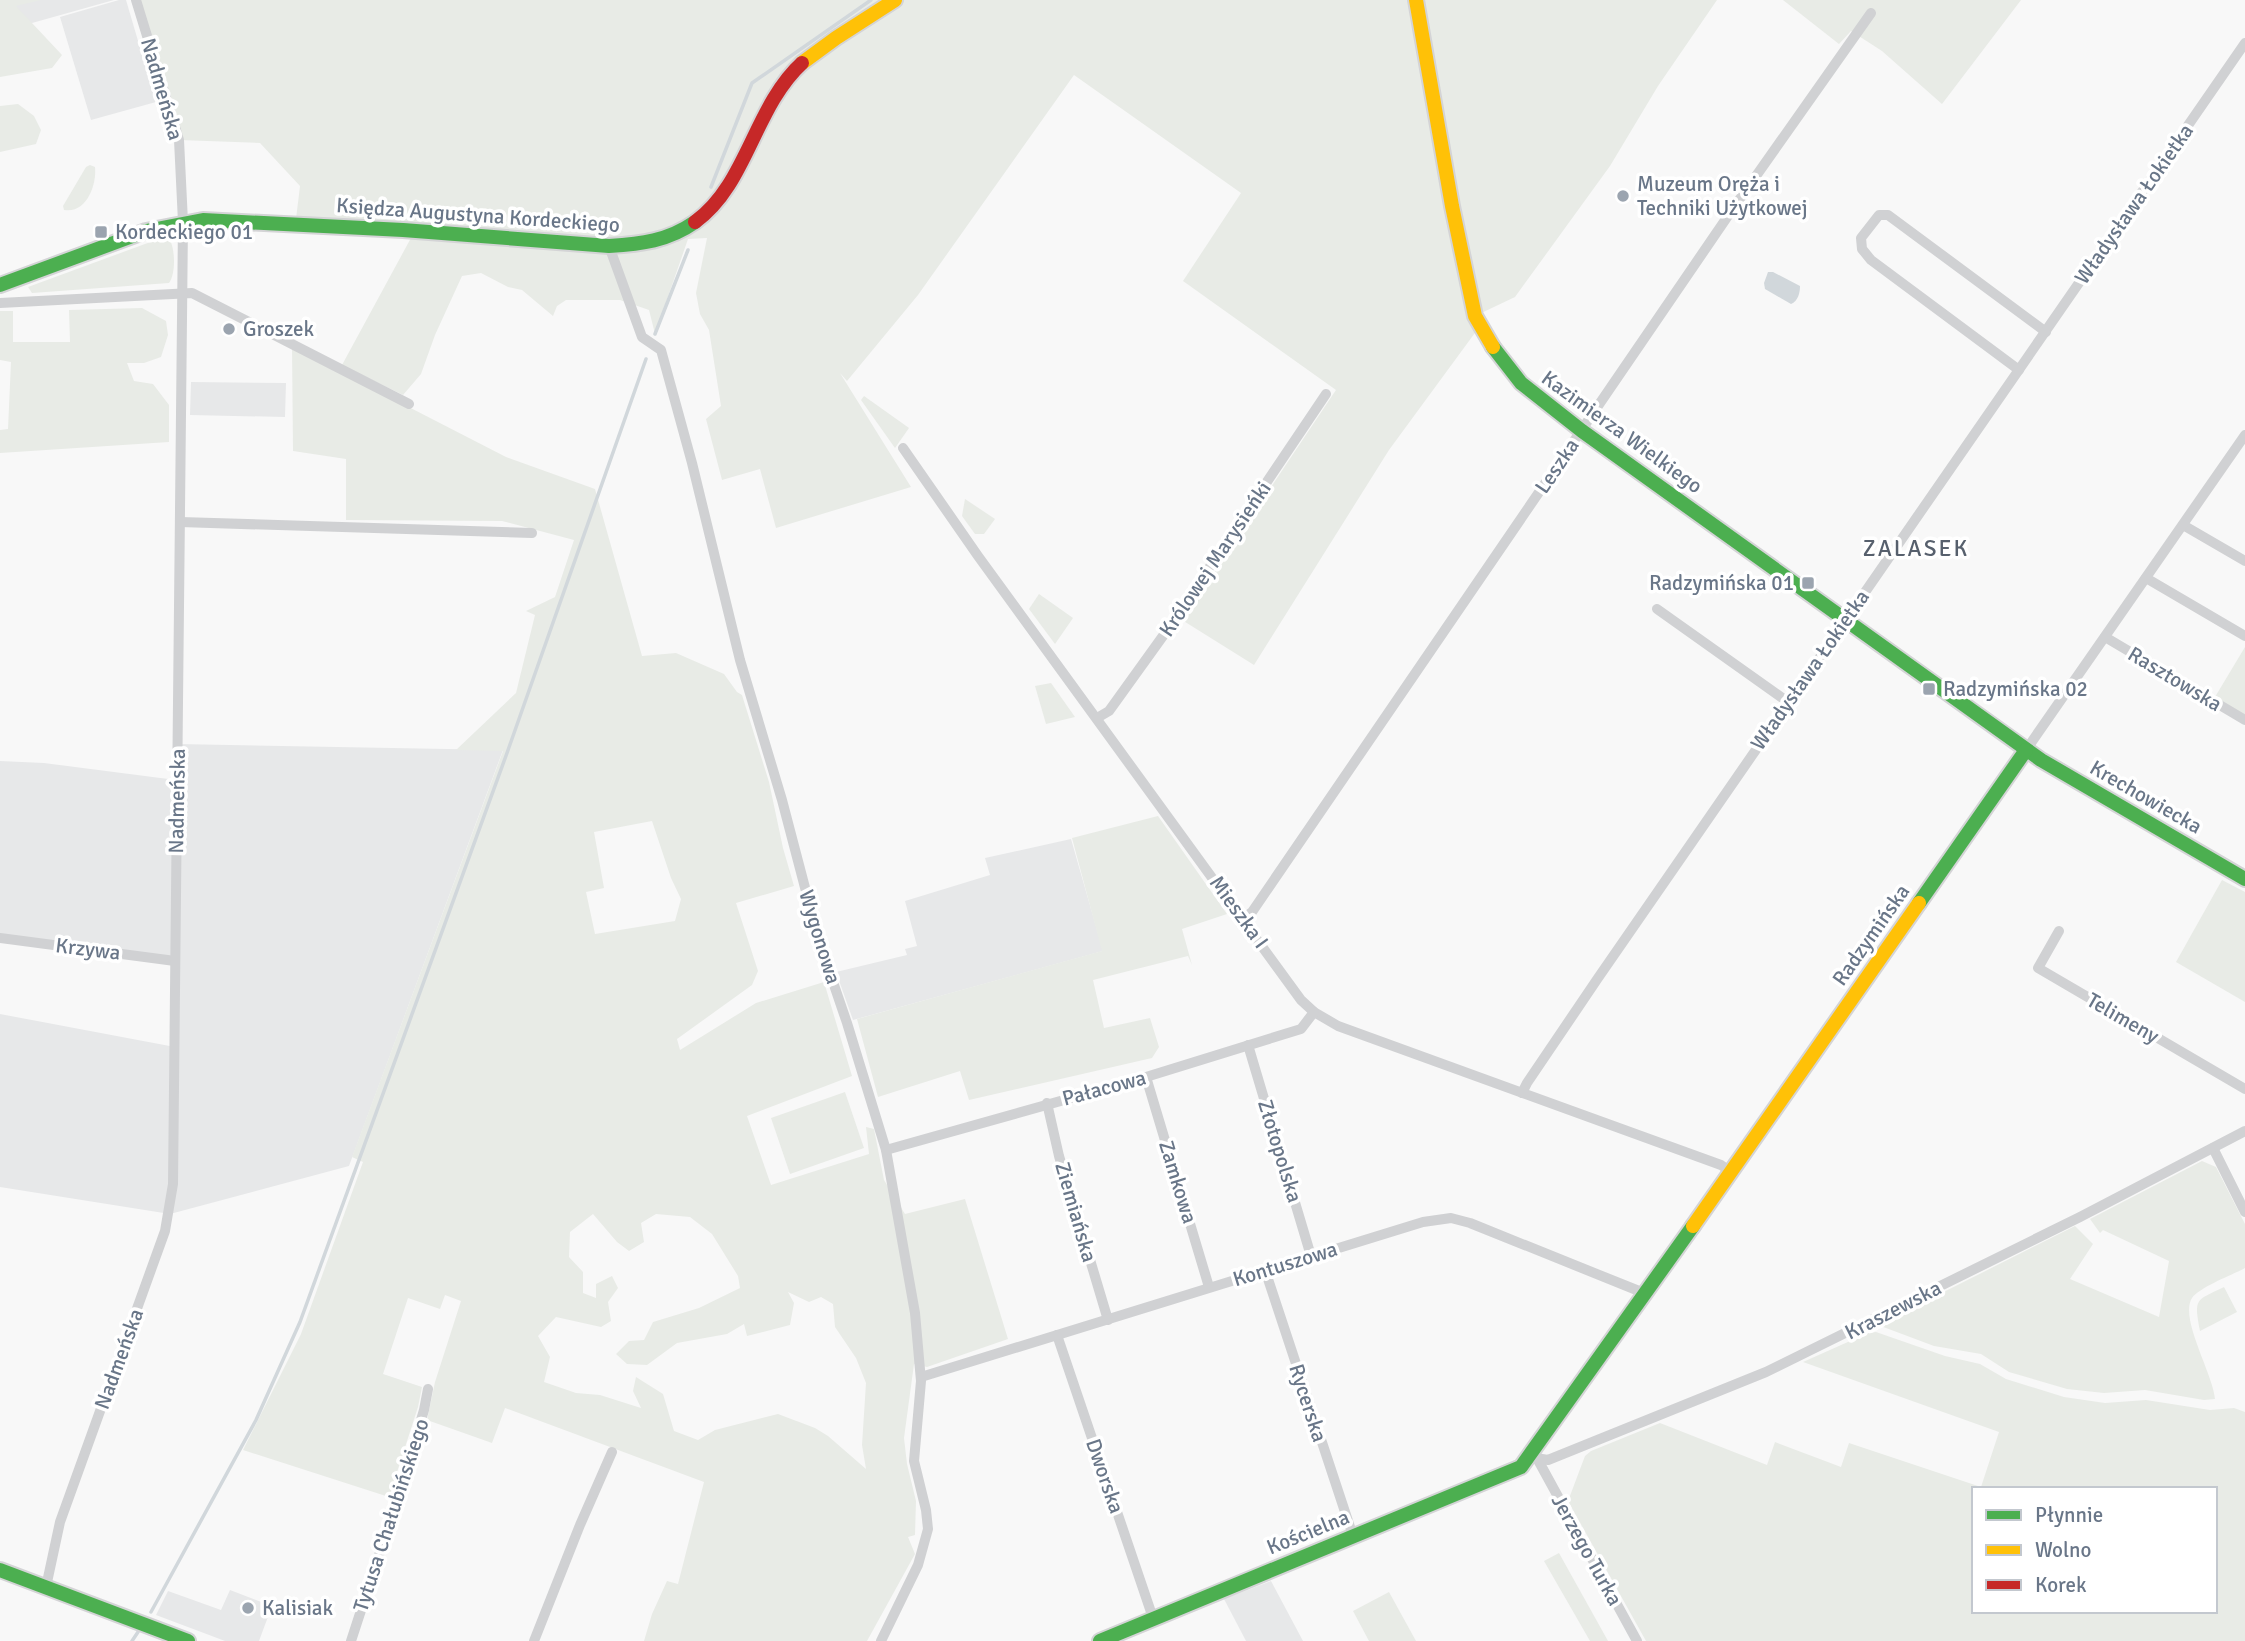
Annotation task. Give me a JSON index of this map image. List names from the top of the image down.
{
  "streets": {
    "street": [
      "Nadmeńska",
      "Władysława Łokietka",
      "Księdza Augustyna Kordeckiego",
      "Kazimierza Wielkiego",
      "Leszka",
      "Królowej Marysieńki",
      "Rasztowska",
      "Krechowiecka",
      "Mieszka I",
      "Radzymińska",
      "Wygonowa",
      "Krzywa",
      "Telimeny",
      "Pałacowa",
      "Złotopolska",
      "Zamkowa",
      "Ziemiańska",
      "Kontuszowa",
      "Kraszewska",
      "Rycerska",
      "Dworska",
      "Tytusa Chałubińskiego",
      "Kościelna",
      "Jerzego Turka"
    ]
  },
  "crossings": [
    ["Nadmeńska", "Księdza Augustyna Kordeckiego"],
    ["Nadmeńska", "Krzywa"],
    ["Władysława Łokietka", "Kazimierza Wielkiego"],
    ["Władysława Łokietka", "Mieszka I"],
    ["Księdza Augustyna Kordeckiego", "Wygonowa"],
    ["Kazimierza Wielkiego", "Leszka"],
    ["Kazimierza Wielkiego", "Krechowiecka"],
    ["Kazimierza Wielkiego", "Radzymińska"],
    ["Leszka", "Mieszka I"],
    ["Królowej Marysieńki", "Mieszka I"],
    ["Rasztowska", "Radzymińska"],
    ["Krechowiecka", "Radzymińska"],
    ["Mieszka I", "Radzymińska"],
    ["Mieszka I", "Pałacowa"],
    ["Radzymińska", "Kontuszowa"],
    ["Radzymińska", "Kraszewska"],
    ["Radzymińska", "Kościelna"],
    ["Radzymińska", "Jerzego Turka"],
    ["Wygonowa", "Pałacowa"],
    ["Wygonowa", "Kontuszowa"],
    ["Pałacowa", "Złotopolska"],
    ["Pałacowa", "Zamkowa"],
    ["Pałacowa", "Ziemiańska"],
    ["Złotopolska", "Kontuszowa"],
    ["Zamkowa", "Kontuszowa"],
    ["Ziemiańska", "Kontuszowa"],
    ["Kontuszowa", "Rycerska"],
    ["Kontuszowa", "Dworska"],
    ["Kraszewska", "Kościelna"],
    ["Kraszewska", "Jerzego Turka"],
    ["Rycerska", "Kościelna"],
    ["Dworska", "Kościelna"],
    ["Kościelna", "Jerzego Turka"]
  ],
  "districts": ["ZALASEK"],
  "places": {
    "other": ["Muzeum Oręża i Techniki Użytkowej", "Groszek", "Kalisiak"],
    "transit": ["Kordeckiego 01", "Radzymińska 01", "Radzymińska 02"]
  },
  "legend": ["Płynnie", "Wolno", "Korek"]
}
